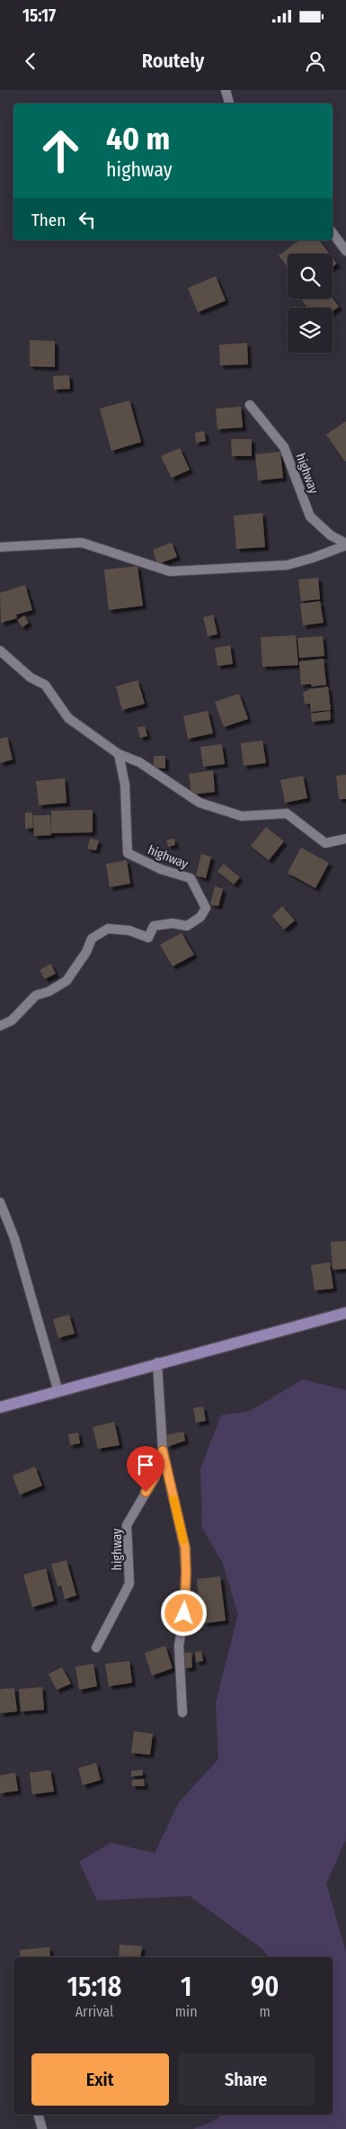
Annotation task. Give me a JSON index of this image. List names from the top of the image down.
{
  "streets": {
    "street": ["highway"]
  },
  "page": {
    "status": "15:17",
    "header": "Routely",
    "turn": ["40 m", "highway"],
    "then": "Then",
    "eta": [
      "15:18",
      "Arrival",
      "1",
      "min",
      "90",
      "m"
    ],
    "buttons": ["Exit", "Share"]
  }
}
